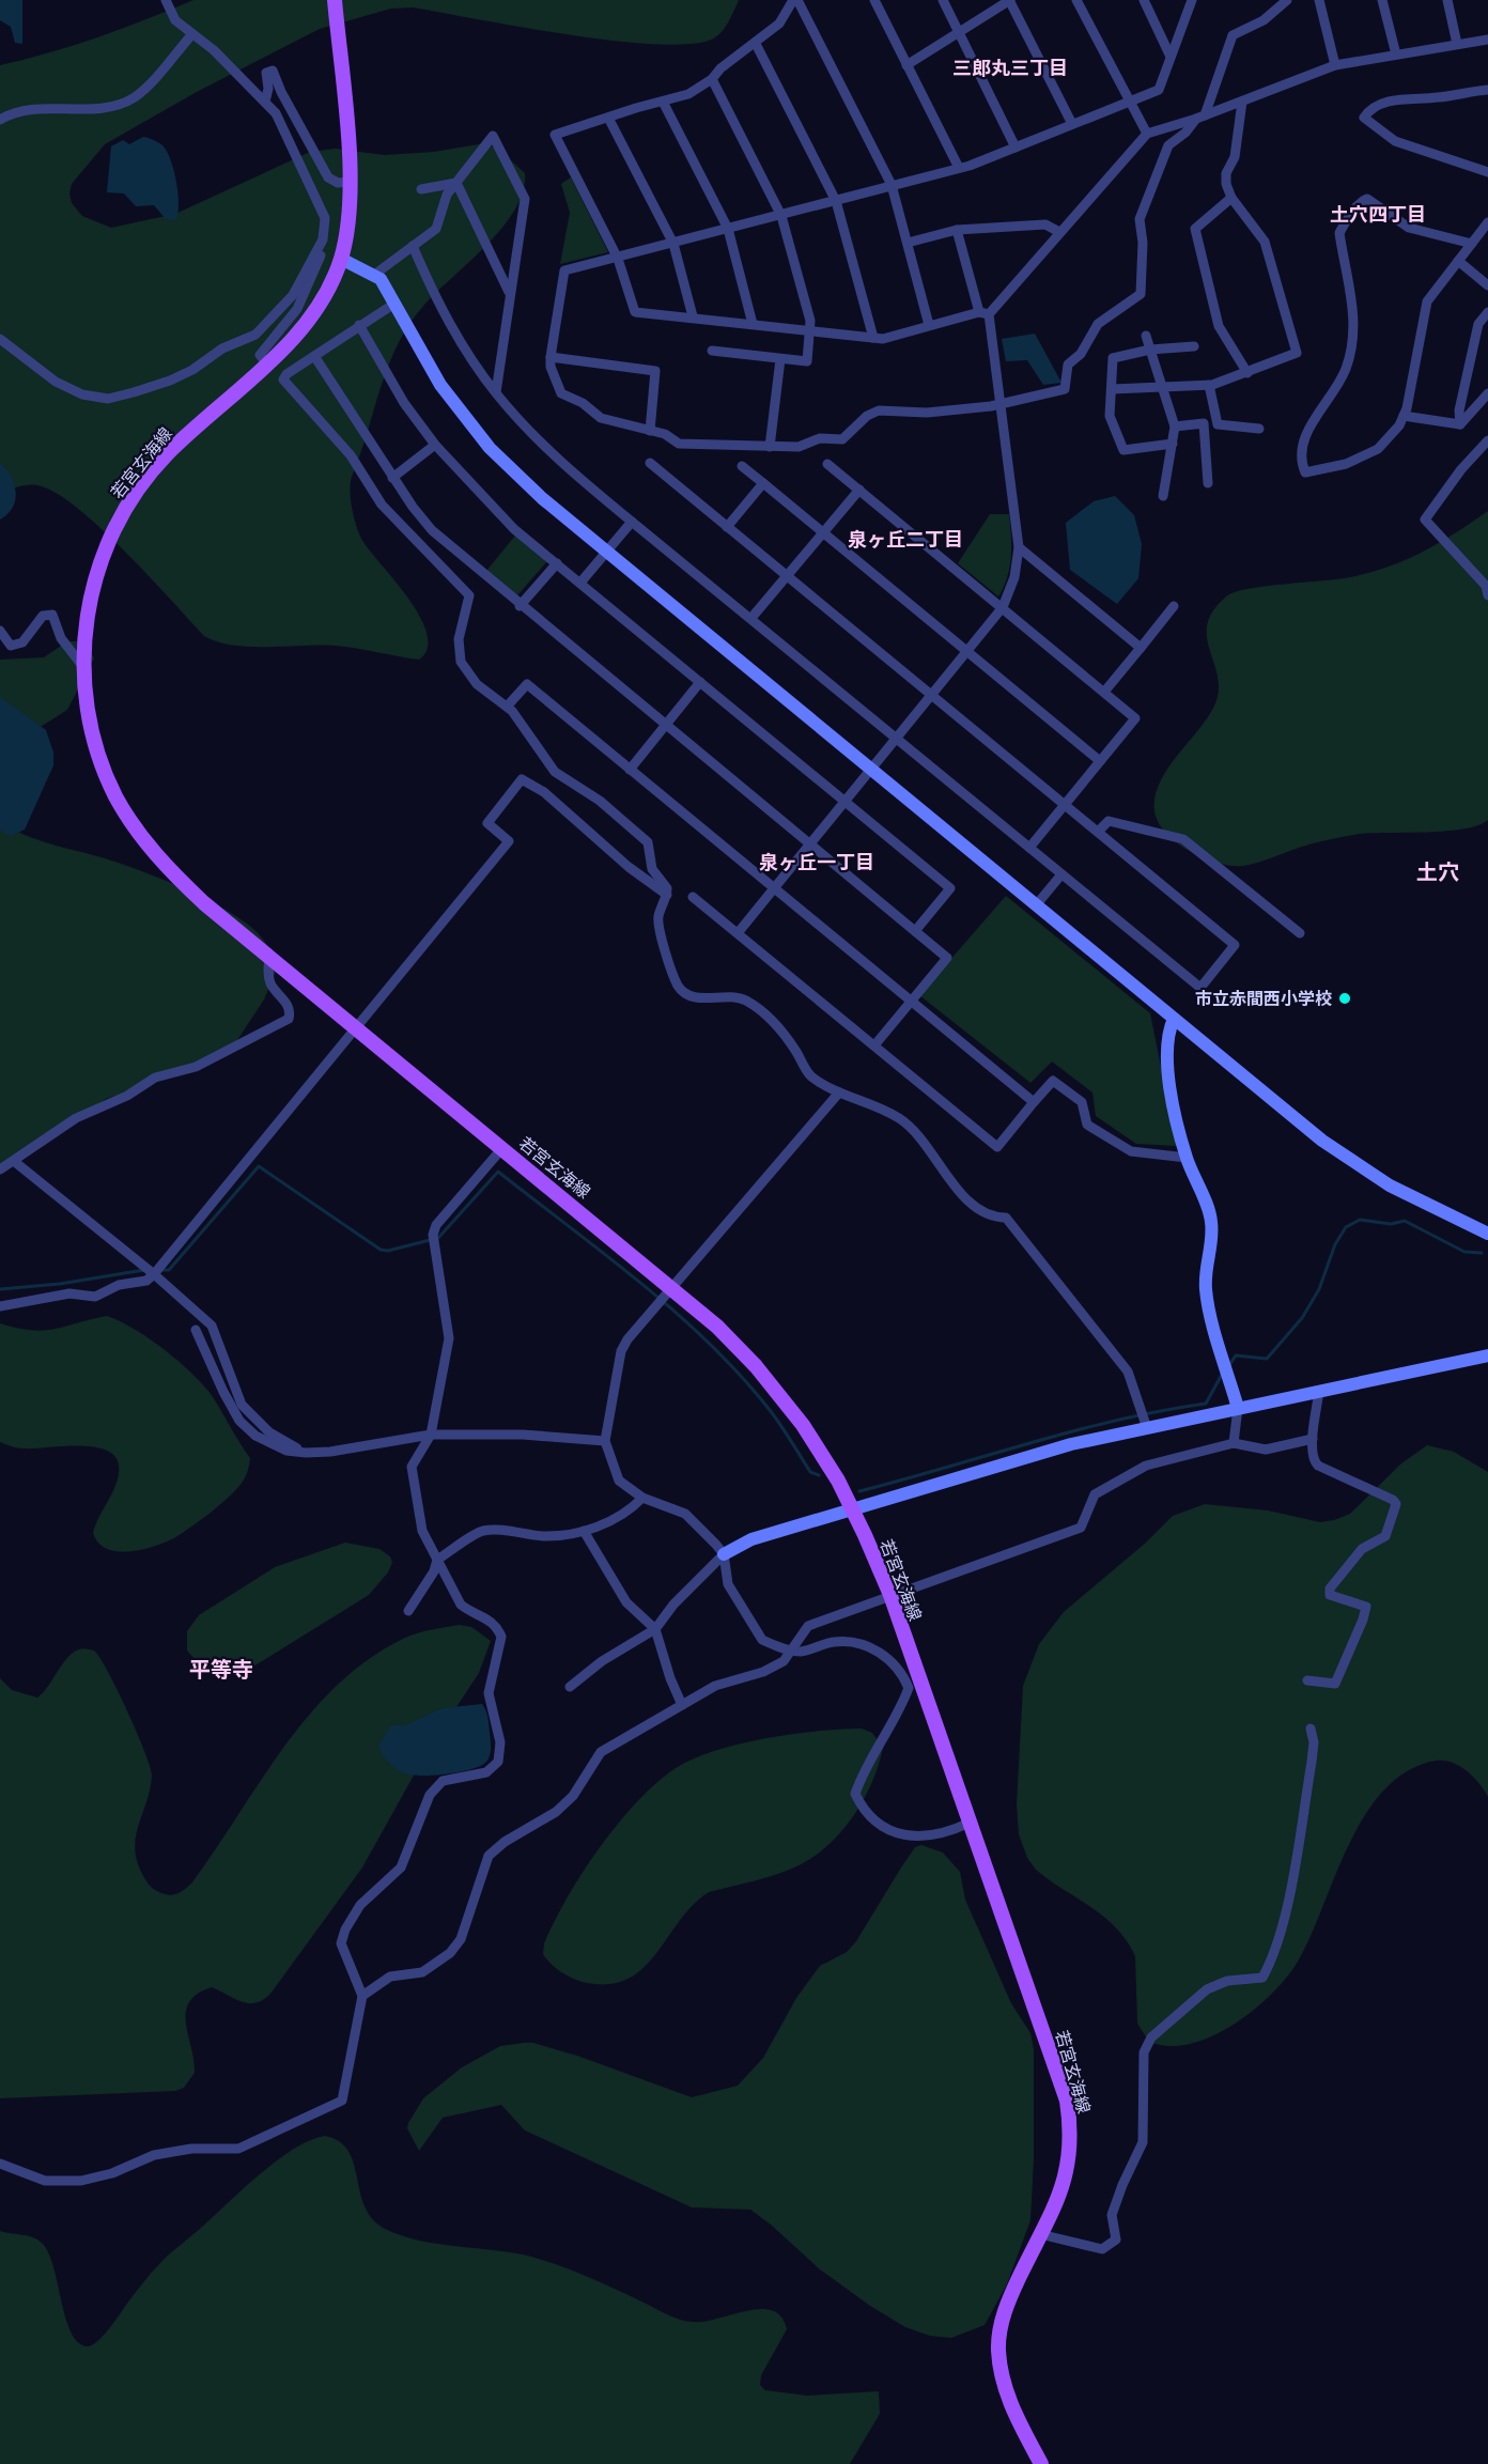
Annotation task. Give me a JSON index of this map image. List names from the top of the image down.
{
  "streets": {
    "main road": ["若宮玄海線"]
  },
  "districts": [
    "三郎丸三丁目",
    "土穴四丁目",
    "泉ヶ丘二丁目",
    "泉ヶ丘一丁目",
    "土穴",
    "平等寺"
  ],
  "places": ["市立赤間西小学校"]
}
